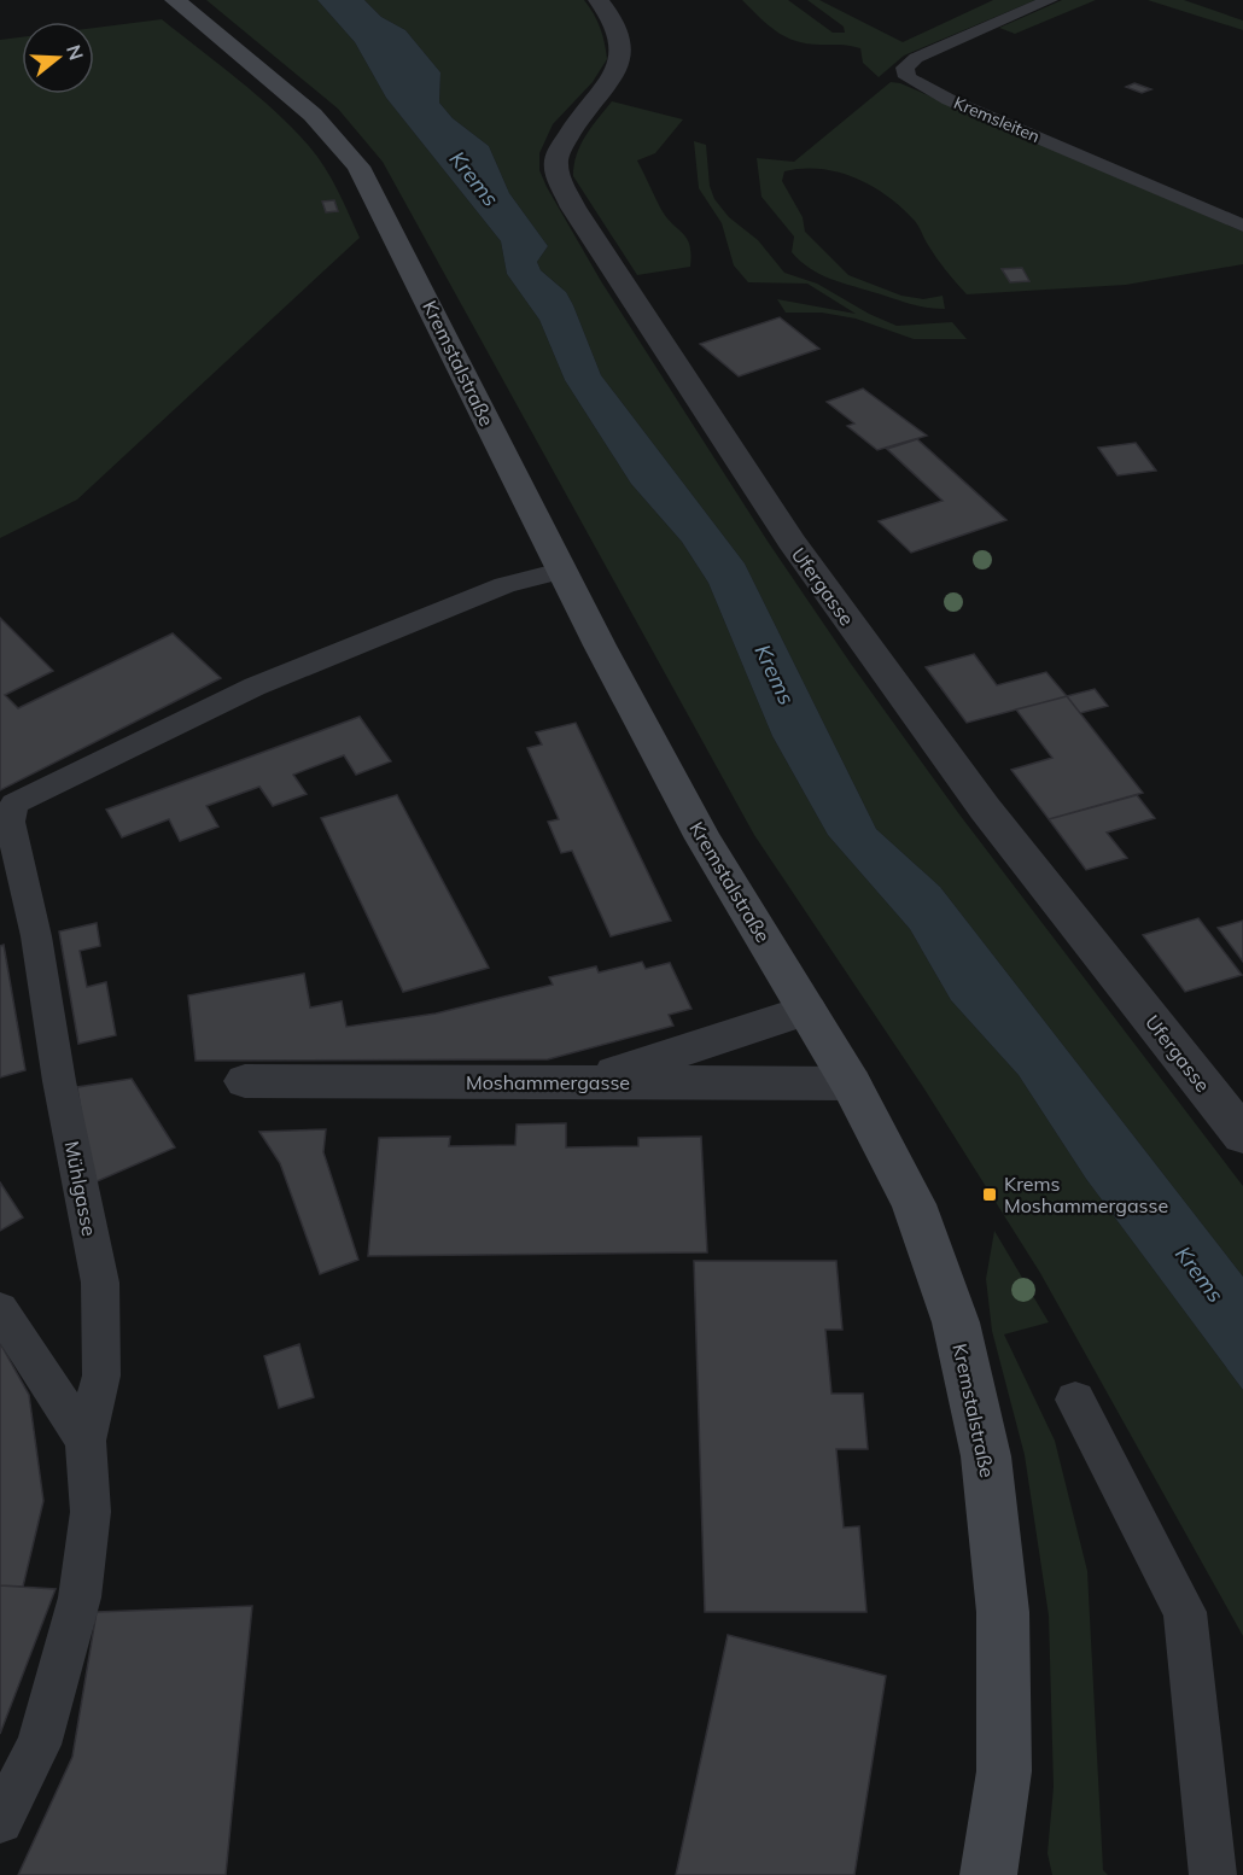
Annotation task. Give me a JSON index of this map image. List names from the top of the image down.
{
  "streets": {
    "main road": ["Kremstalstraße"],
    "street": ["Ufergasse", "Moshammergasse"],
    "lane": ["Kremsleiten", "Mühlgasse"]
  },
  "crossings": [
    ["Kremstalstraße", "Moshammergasse"],
    ["Kremstalstraße", "Mühlgasse"]
  ],
  "water": ["Krems"],
  "places": {
    "transit": ["Krems Moshammergasse"]
  },
  "north": "right"
}
